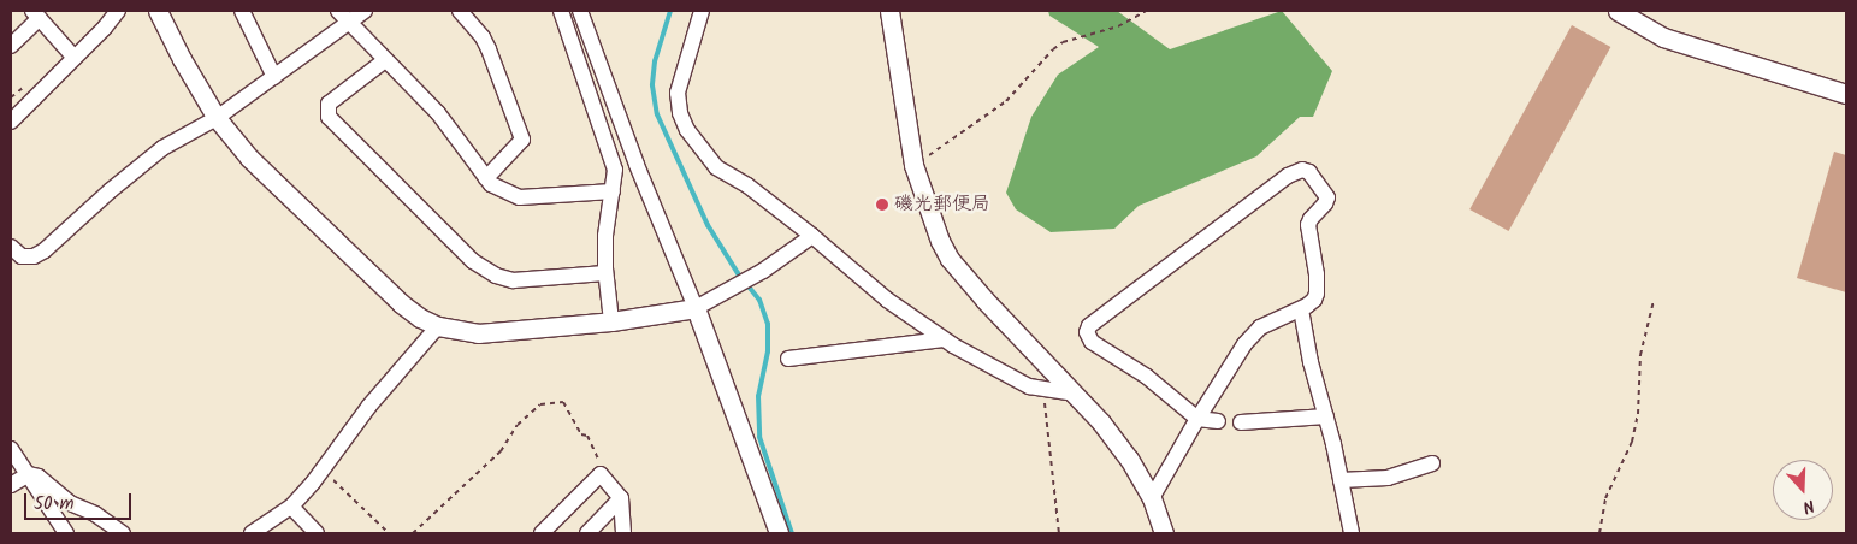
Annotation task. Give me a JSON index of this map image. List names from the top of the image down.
{
  "places": ["磯光郵便局"],
  "scale_bar": "50 m",
  "north": "bottom"
}
